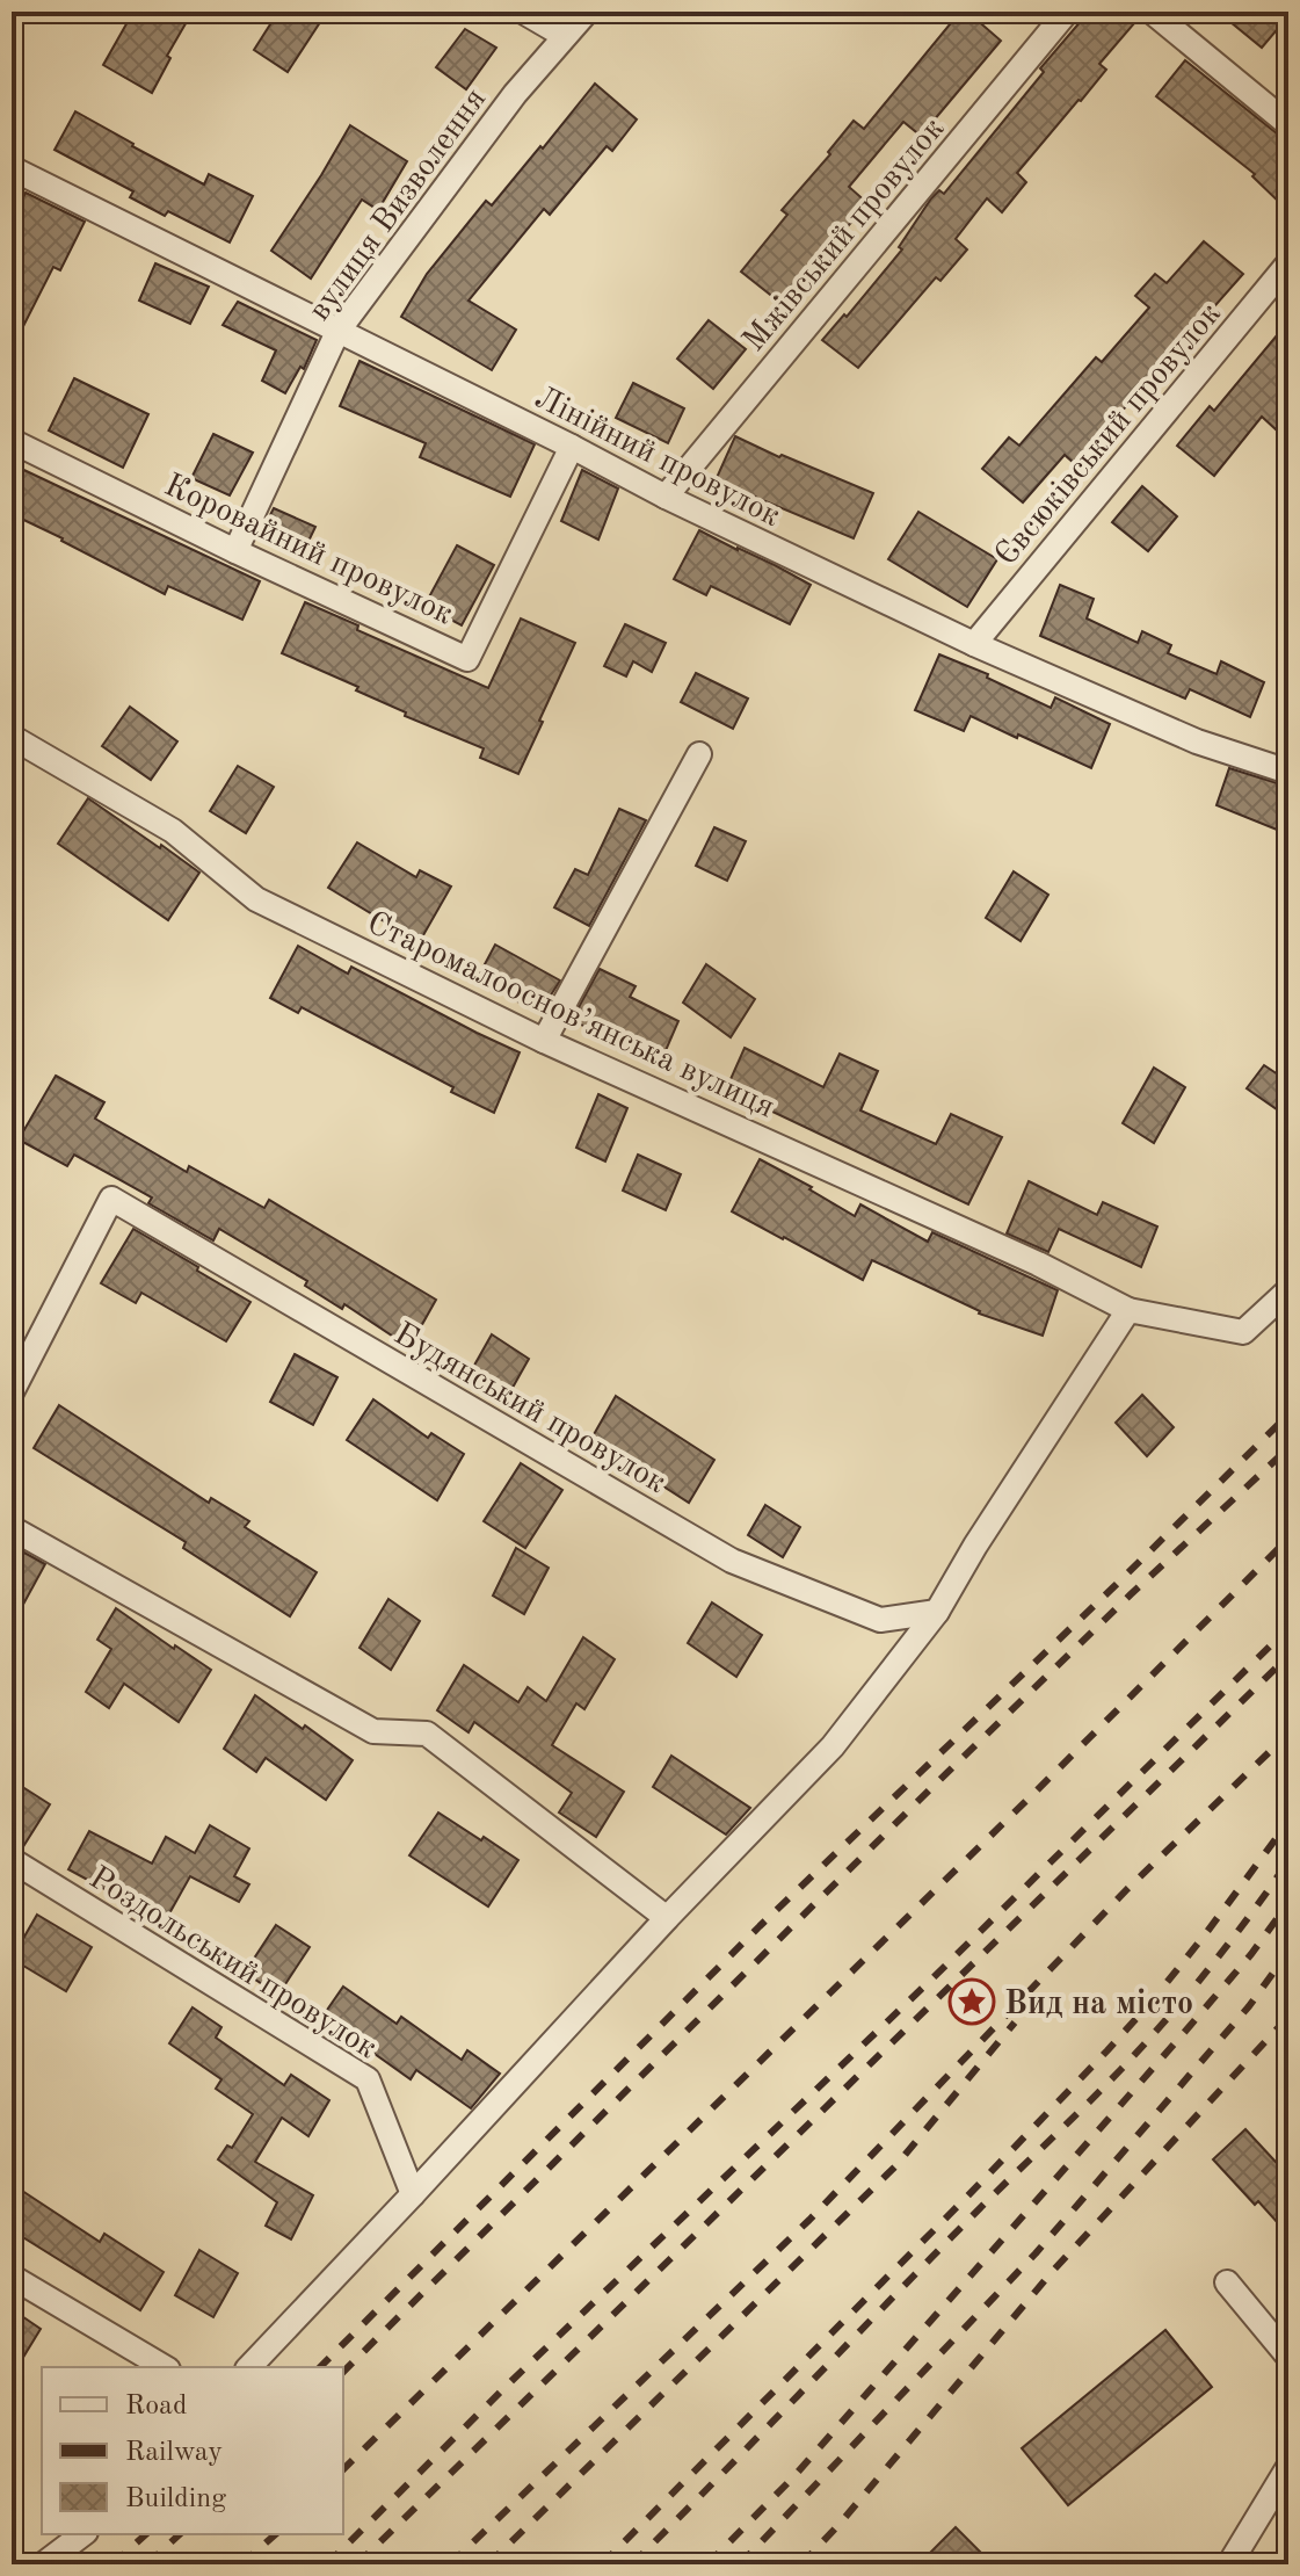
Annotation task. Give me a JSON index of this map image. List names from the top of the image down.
{
  "streets": {
    "street": [
      "вулиця Визволення",
      "Мжівський провулок",
      "Євсюківський провулок",
      "Лінійний провулок",
      "Коровайний провулок",
      "Старомалооснов’янська вулиця",
      "Будянський провулок",
      "Роздольський провулок"
    ]
  },
  "crossings": [
    ["вулиця Визволення", "Лінійний провулок"],
    ["вулиця Визволення", "Коровайний провулок"],
    ["Мжівський провулок", "Лінійний провулок"],
    ["Євсюківський провулок", "Лінійний провулок"],
    ["Лінійний провулок", "Коровайний провулок"]
  ],
  "places": {
    "place": ["Вид на місто"]
  },
  "legend": ["Road", "Railway", "Building"]
}
